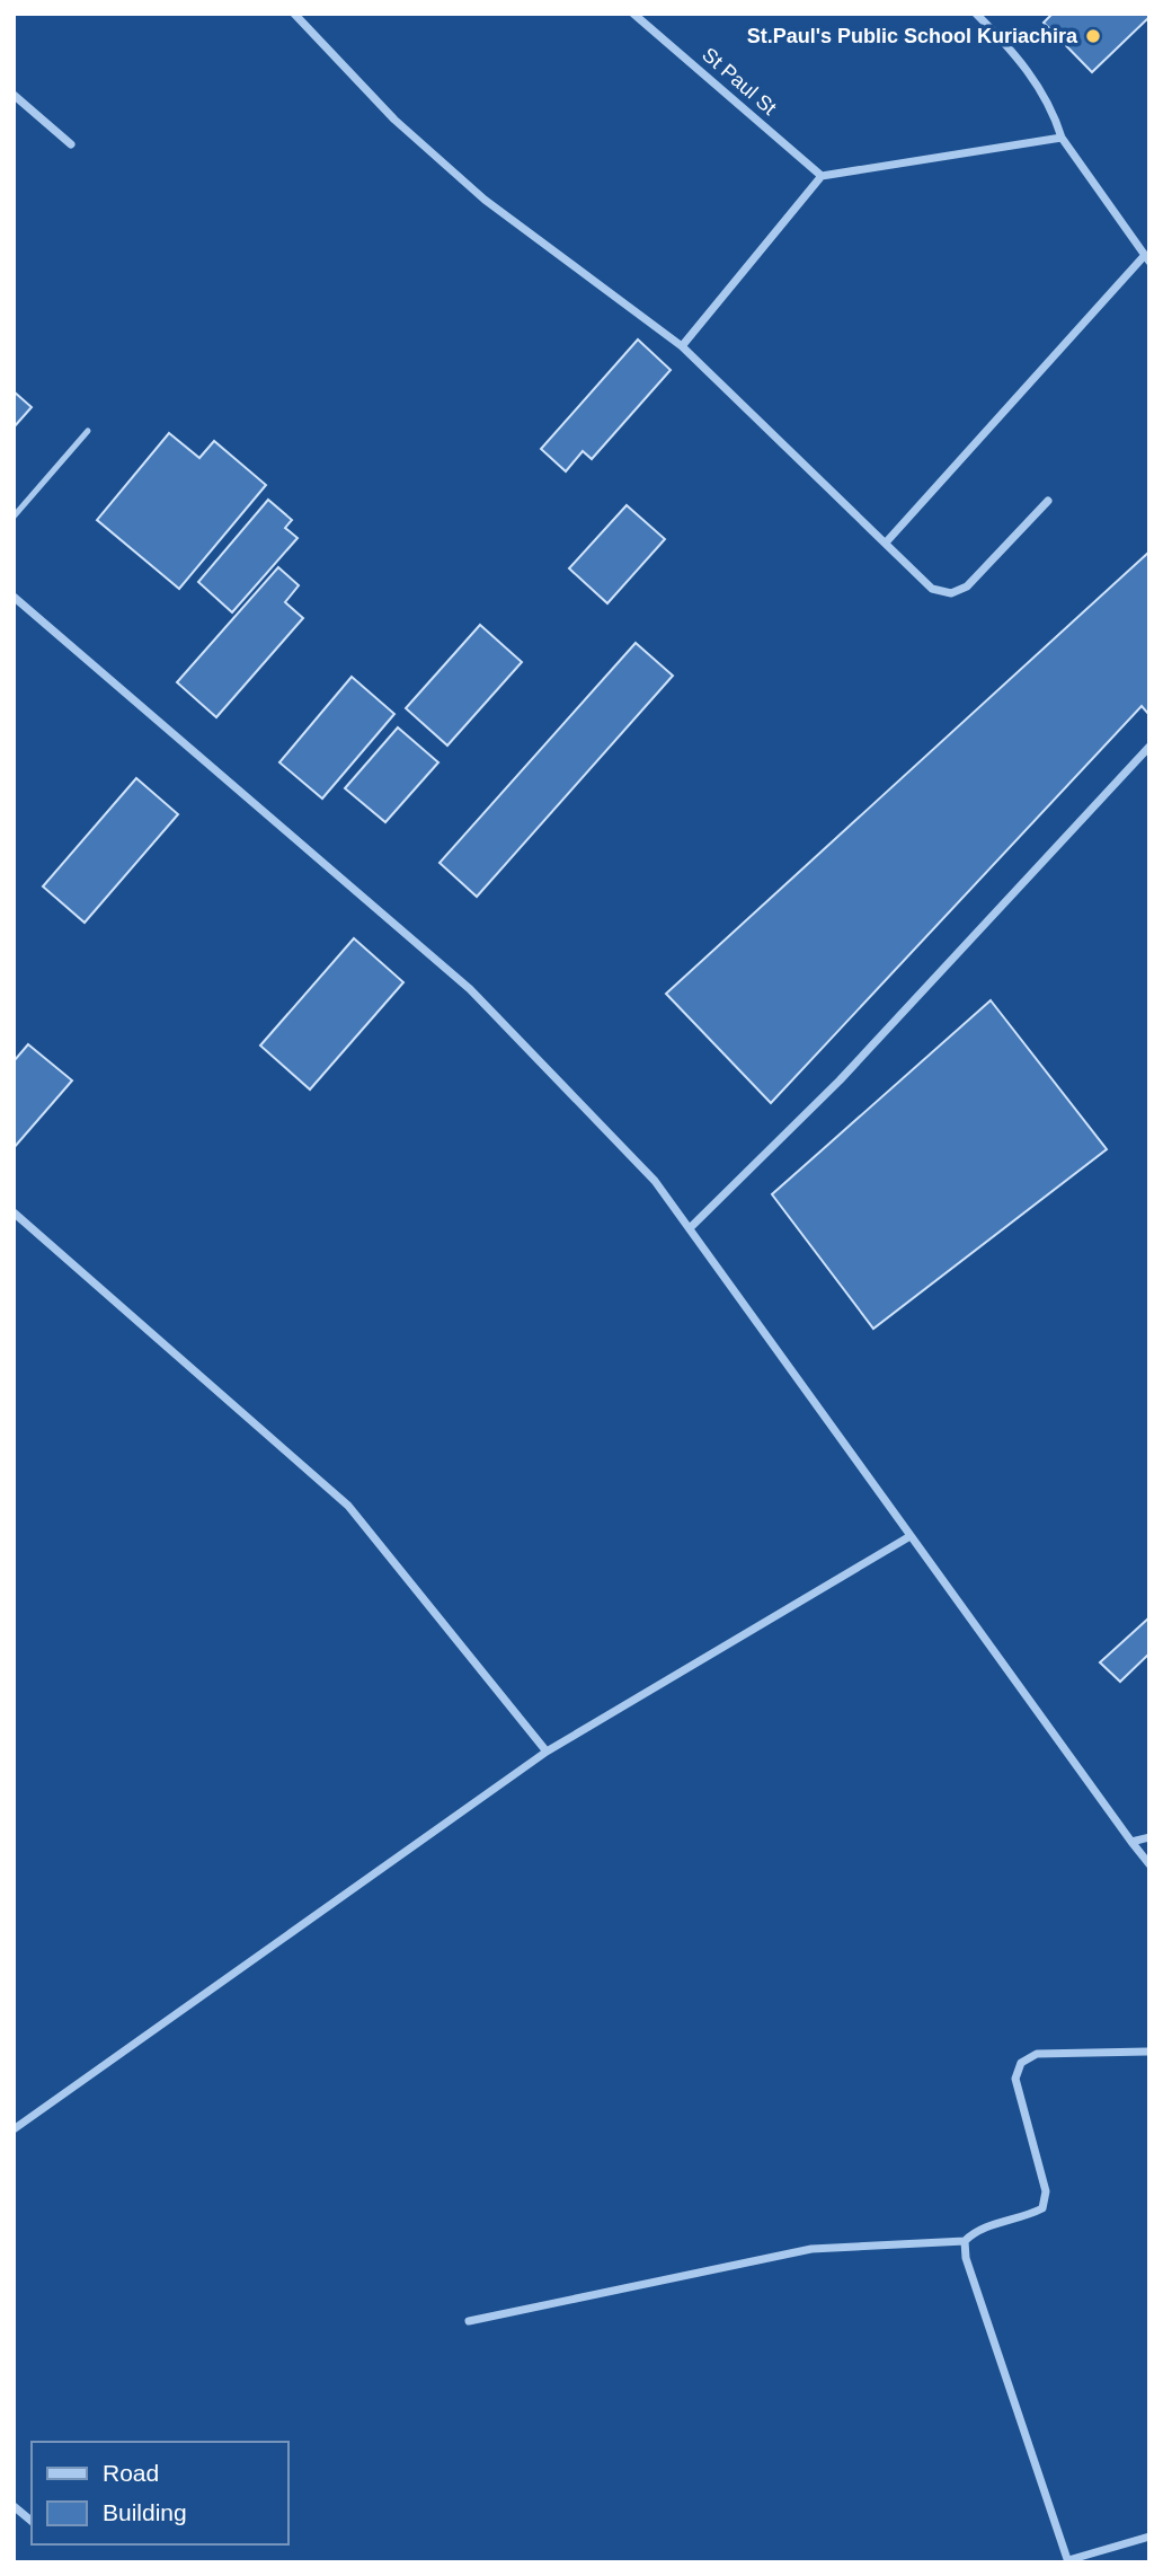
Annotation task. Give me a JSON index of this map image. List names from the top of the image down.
{
  "streets": {
    "street": ["St Paul St"]
  },
  "places": ["St.Paul's Public School Kuriachira"],
  "legend": ["Road", "Building"]
}
